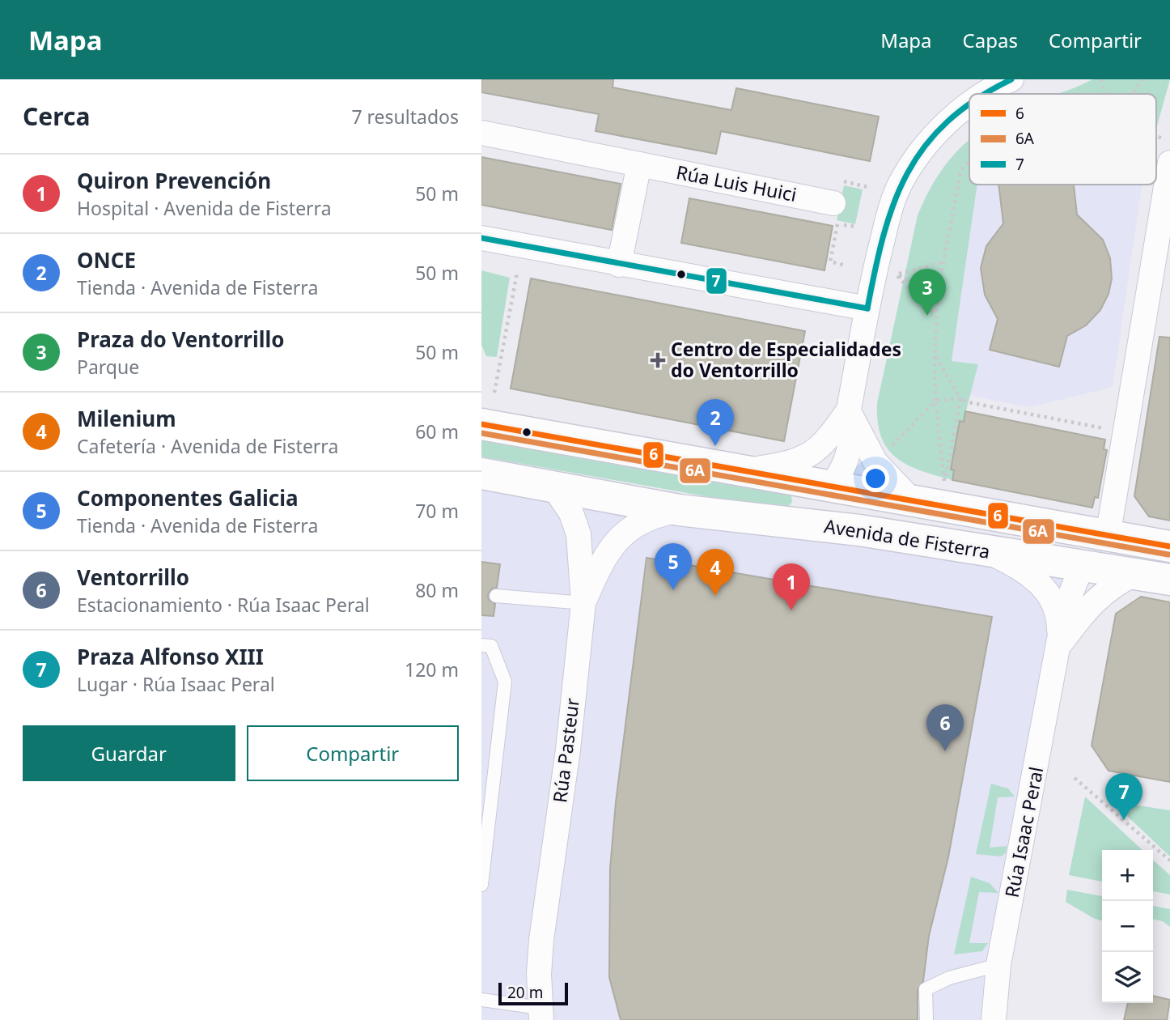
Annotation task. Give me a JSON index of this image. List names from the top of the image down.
{
  "streets": {
    "main road": ["Avenida de Fisterra"],
    "street": ["Rúa Luis Huici", "Rúa Pasteur", "Rúa Isaac Peral"]
  },
  "crossings": [
    ["Avenida de Fisterra", "Rúa Pasteur"],
    ["Avenida de Fisterra", "Rúa Isaac Peral"]
  ],
  "places": {
    "health": ["Centro de Especialidades do Ventorrillo"]
  },
  "lines": ["transit line 7", "transit line 6", "transit line 6A"],
  "legend": ["6", "6A", "7"],
  "scale_bar": "20 m",
  "page": {
    "header": "Mapa",
    "nav": ["Mapa", "Capas", "Compartir"],
    "heading": ["Cerca", "7 resultados"],
    "list": [
      {
        "mark": "1",
        "name": "Quiron Prevención",
        "note": "Hospital · Avenida de Fisterra",
        "value": "50 m"
      },
      {
        "mark": "2",
        "name": "ONCE",
        "note": "Tienda · Avenida de Fisterra",
        "value": "50 m"
      },
      {
        "mark": "3",
        "name": "Praza do Ventorrillo",
        "note": "Parque",
        "value": "50 m"
      },
      {
        "mark": "4",
        "name": "Milenium",
        "note": "Cafetería · Avenida de Fisterra",
        "value": "60 m"
      },
      {
        "mark": "5",
        "name": "Componentes Galicia",
        "note": "Tienda · Avenida de Fisterra",
        "value": "70 m"
      },
      {
        "mark": "6",
        "name": "Ventorrillo",
        "note": "Estacionamiento · Rúa Isaac Peral",
        "value": "80 m"
      },
      {
        "mark": "7",
        "name": "Praza Alfonso XIII",
        "note": "Lugar · Rúa Isaac Peral",
        "value": "120 m"
      }
    ],
    "pins": [
      "3",
      "2",
      "5",
      "4",
      "1",
      "6",
      "7"
    ],
    "buttons": ["Guardar", "Compartir"],
    "map_buttons": ["+", "−"],
    "scale": "20 m"
  }
}
